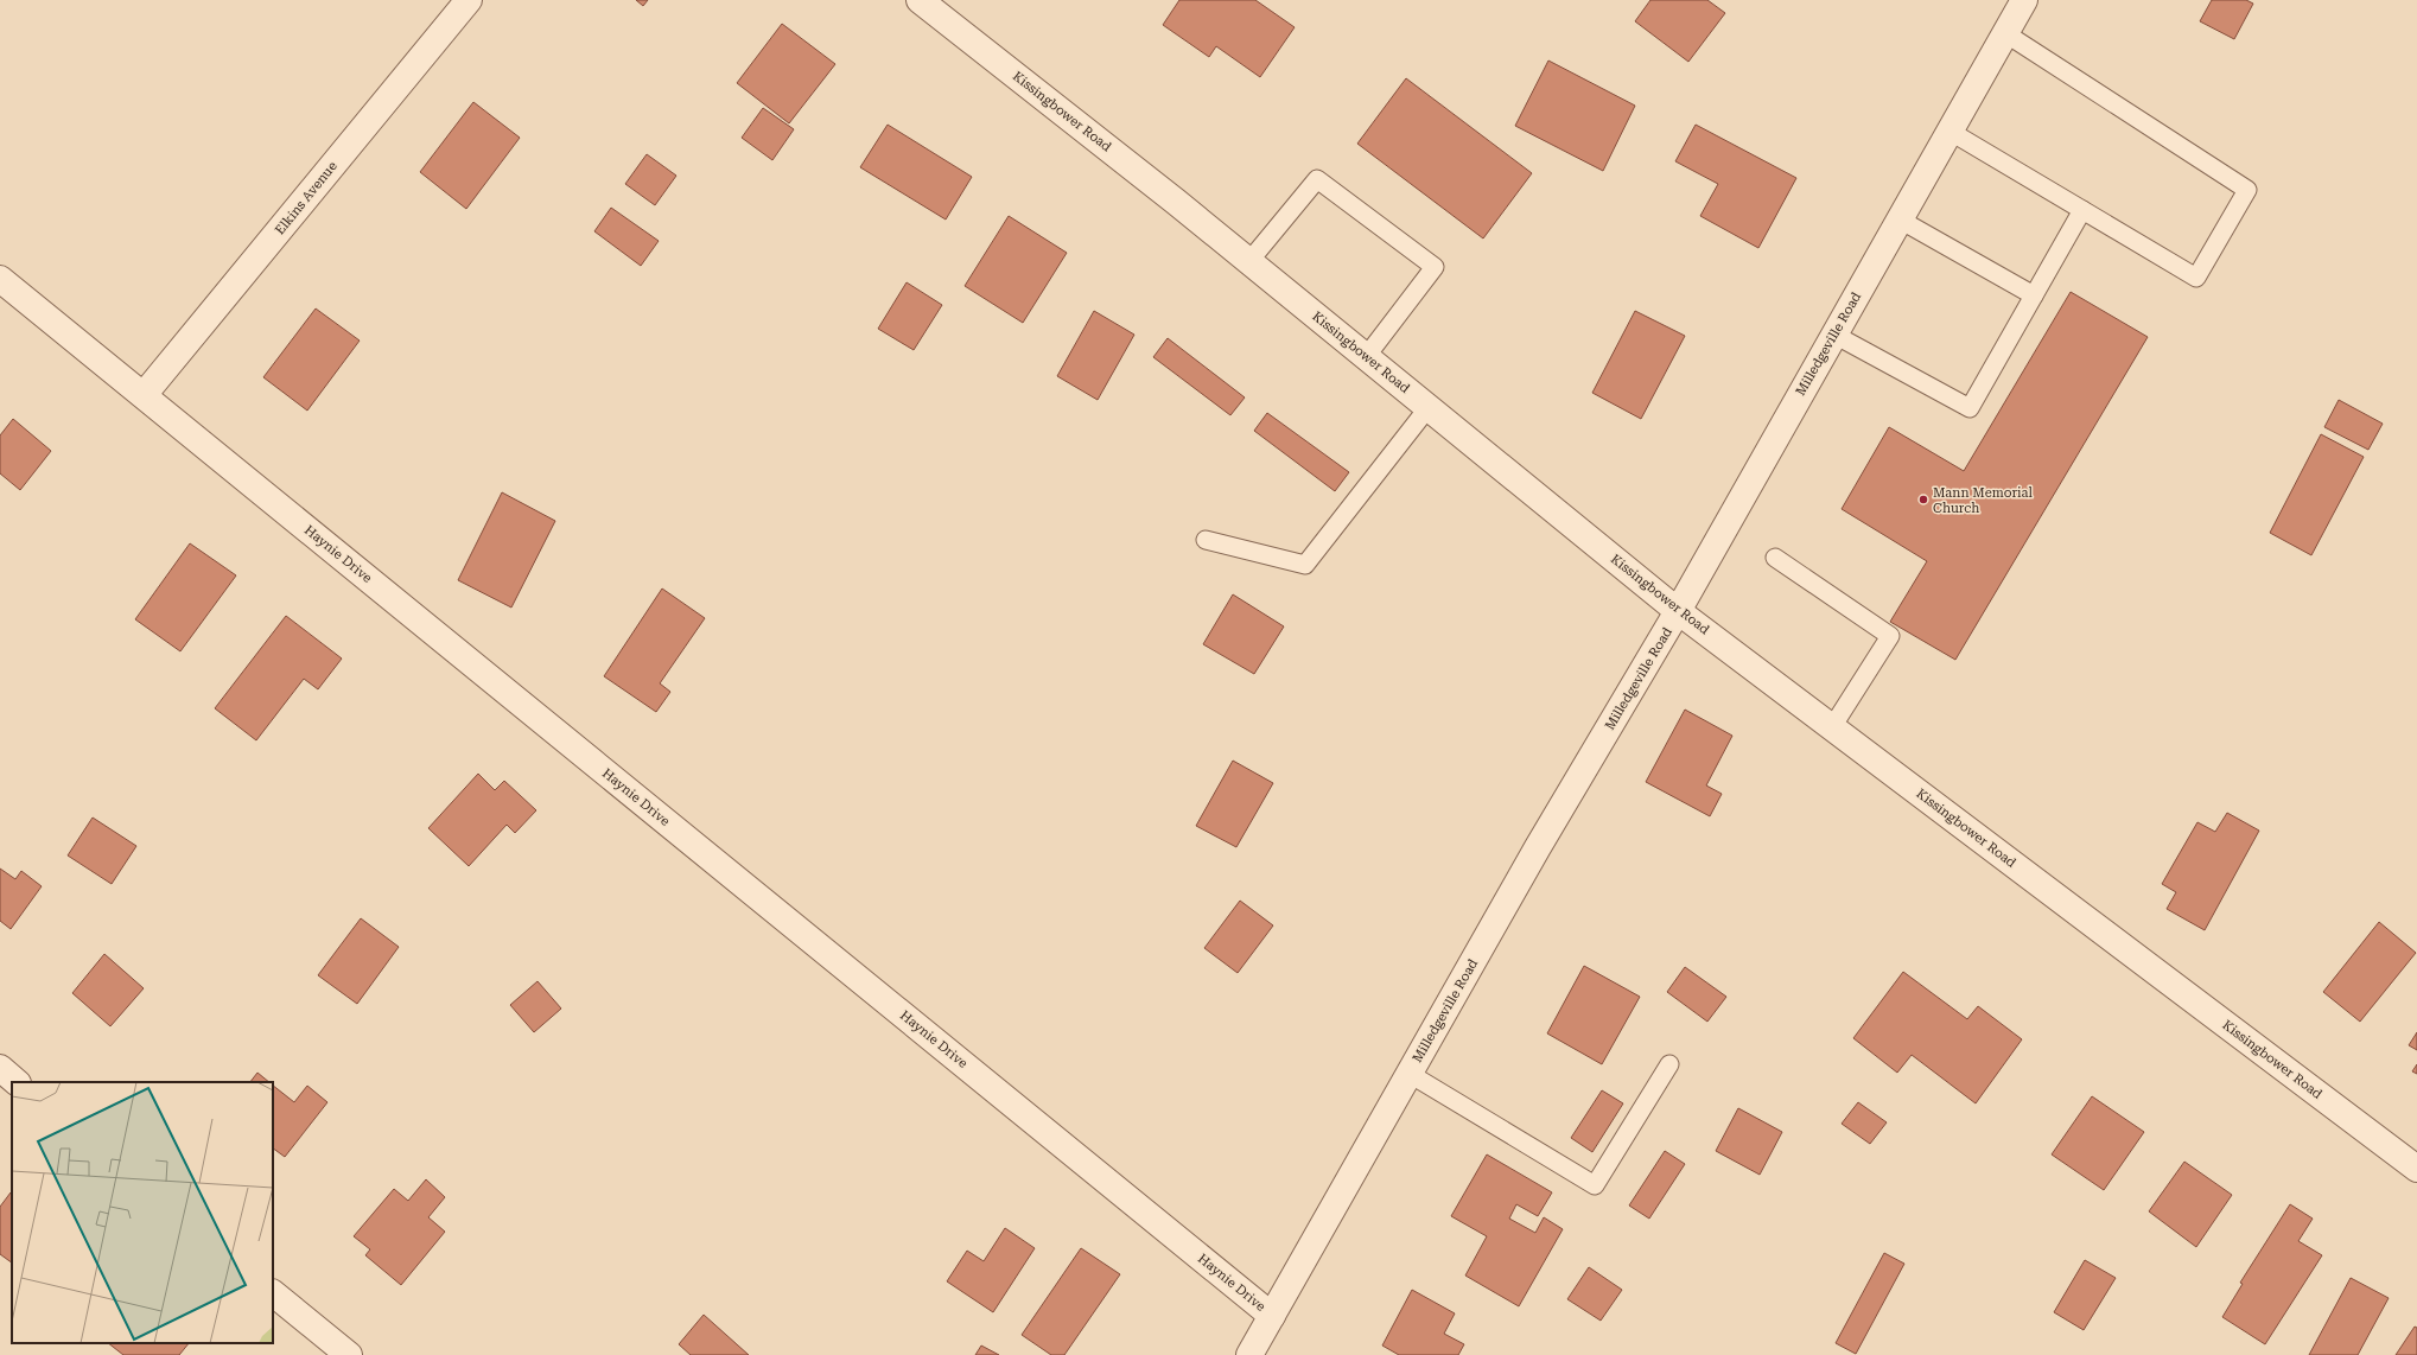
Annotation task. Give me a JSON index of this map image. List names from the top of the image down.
{
  "streets": {
    "street": [
      "Kissingbower Road",
      "Elkins Avenue",
      "Milledgeville Road",
      "Haynie Drive"
    ]
  },
  "crossings": [
    ["Kissingbower Road", "Milledgeville Road"],
    ["Elkins Avenue", "Haynie Drive"],
    ["Milledgeville Road", "Haynie Drive"]
  ],
  "places": ["Mann Memorial Church"]
}
